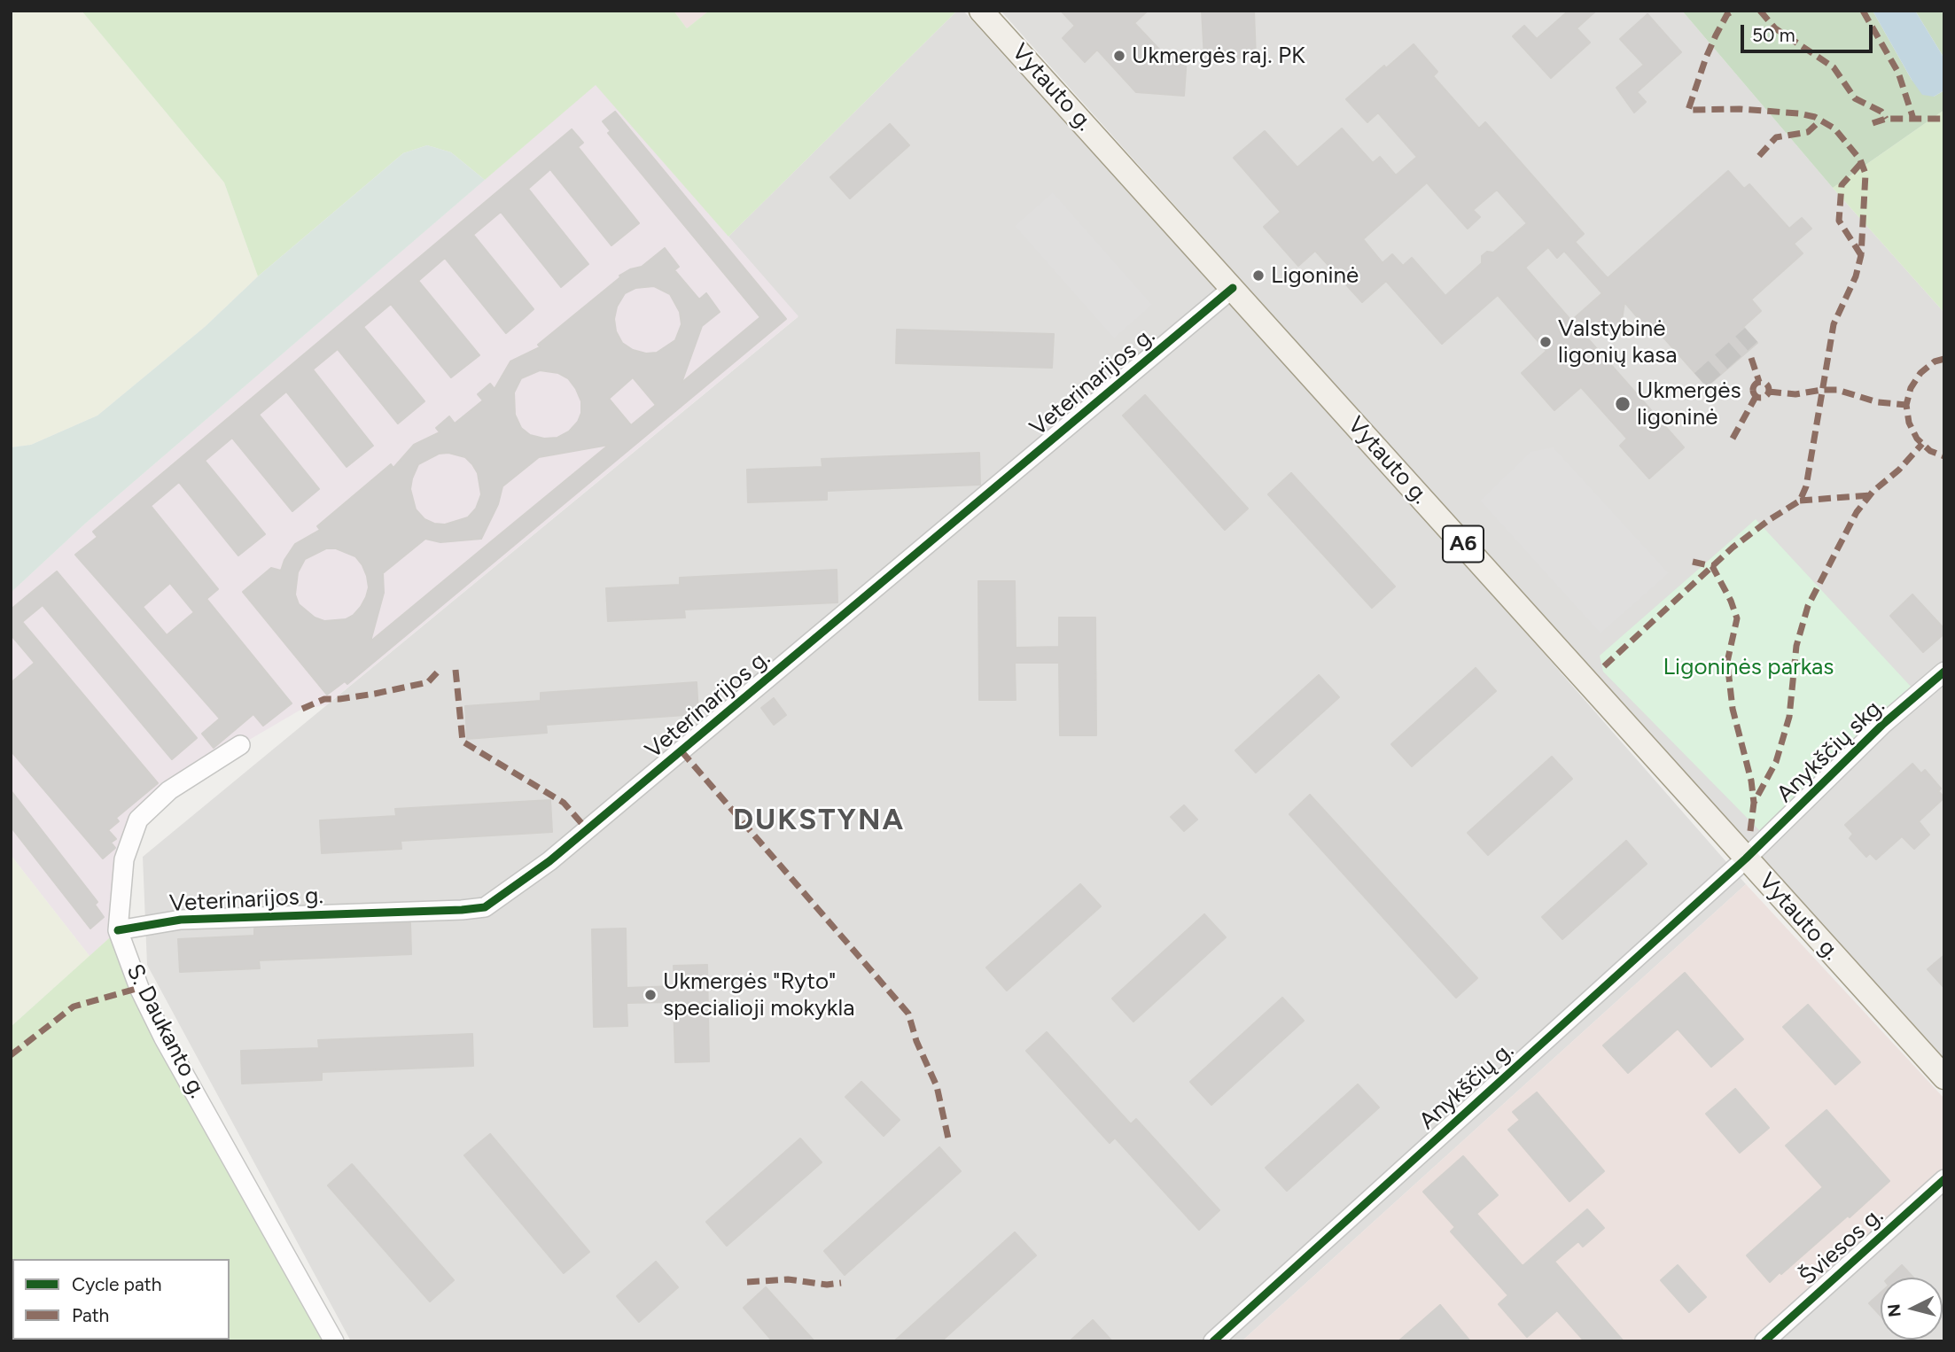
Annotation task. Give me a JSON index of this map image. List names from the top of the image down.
{
  "streets": {
    "main road": ["Vytauto g.", "A6"],
    "street": [
      "Veterinarijos g.",
      "Anykščių skg.",
      "S. Daukanto g.",
      "Anykščių g.",
      "Šviesos g."
    ]
  },
  "crossings": [
    ["Vytauto g.", "Veterinarijos g."],
    ["Vytauto g.", "Anykščių skg."],
    ["Vytauto g.", "Anykščių g."],
    ["Veterinarijos g.", "S. Daukanto g."],
    ["Anykščių skg.", "Anykščių g."]
  ],
  "districts": ["DUKSTYNA"],
  "parks": ["Ligoninės parkas"],
  "places": [
    "Ukmergės raj. PK",
    "Ligoninė",
    "Valstybinė ligonių kasa",
    "Ukmergės ligoninė",
    "Ukmergės \"Ryto\" specialioji mokykla"
  ],
  "legend": ["Cycle path", "Path"],
  "scale_bar": "50 m",
  "north": "left"
}
